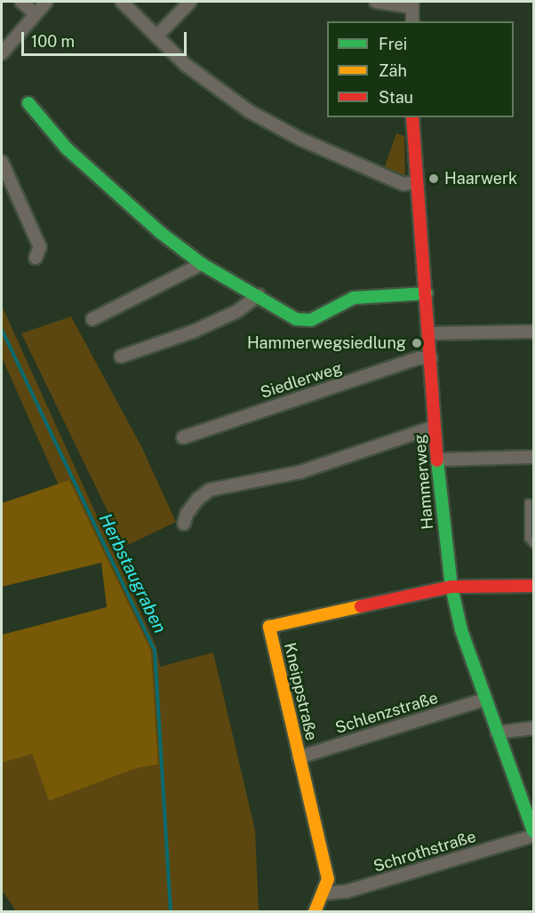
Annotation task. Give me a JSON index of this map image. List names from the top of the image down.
{
  "streets": {
    "street": [
      "Siedlerweg",
      "Hammerweg",
      "Kneippstraße",
      "Schlenzstraße",
      "Schrothstraße"
    ]
  },
  "crossings": [
    ["Siedlerweg", "Hammerweg"],
    ["Hammerweg", "Kneippstraße"],
    ["Hammerweg", "Schlenzstraße"],
    ["Kneippstraße", "Schlenzstraße"],
    ["Kneippstraße", "Schrothstraße"]
  ],
  "water": ["Herbstaugraben"],
  "places": ["Haarwerk", "Hammerwegsiedlung"],
  "legend": ["Frei", "Zäh", "Stau"],
  "scale_bar": "100 m"
}
